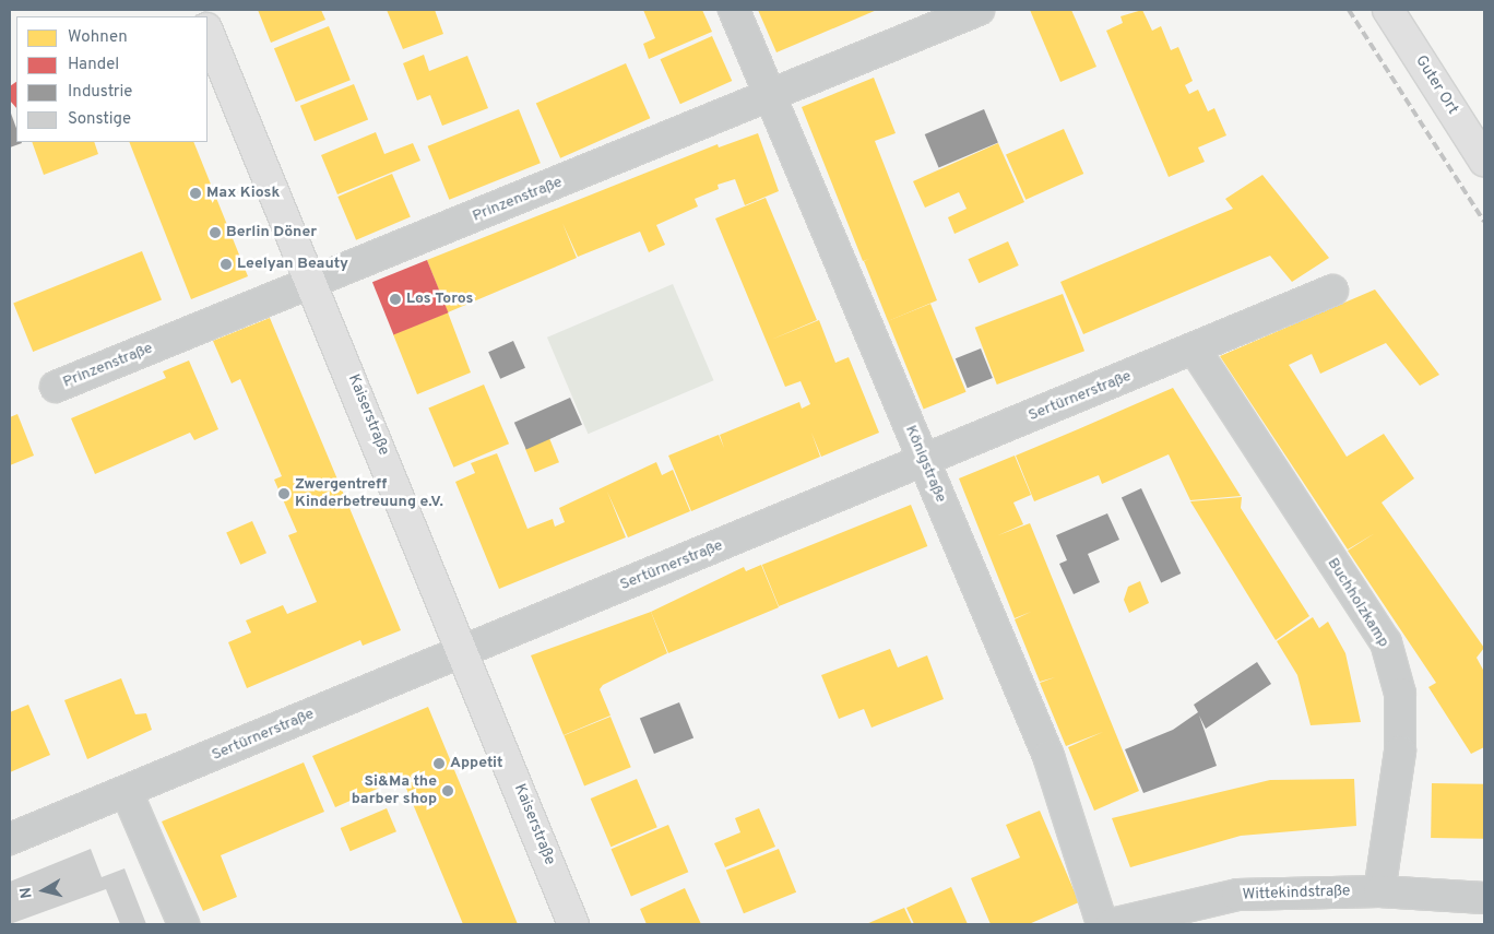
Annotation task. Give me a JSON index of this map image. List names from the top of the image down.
{
  "streets": {
    "main road": ["Guter Ort", "Kaiserstraße"],
    "street": [
      "Prinzenstraße",
      "Sertürnerstraße",
      "Königstraße",
      "Buchholzkamp",
      "Wittekindstraße"
    ]
  },
  "crossings": [
    ["Prinzenstraße", "Kaiserstraße"],
    ["Prinzenstraße", "Königstraße"],
    ["Sertürnerstraße", "Kaiserstraße"],
    ["Sertürnerstraße", "Königstraße"],
    ["Sertürnerstraße", "Buchholzkamp"],
    ["Buchholzkamp", "Wittekindstraße"]
  ],
  "places": [
    "Max Kiosk",
    "Berlin Döner",
    "Leelyan Beauty",
    "Los Toros",
    "Zwergentreff Kinderbetreuung e.V.",
    "Appetit",
    "Si&Ma the barber shop"
  ],
  "legend": [
    "Wohnen",
    "Handel",
    "Industrie",
    "Sonstige"
  ],
  "north": "left"
}
